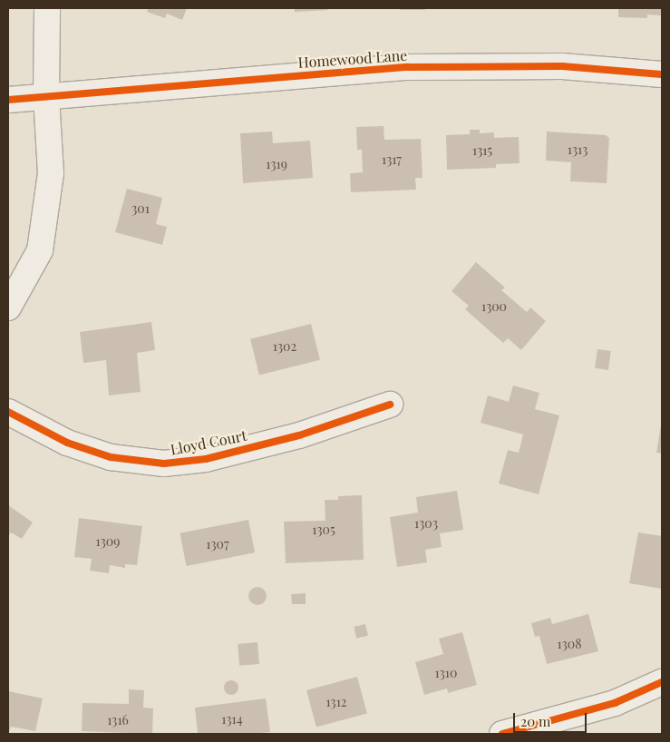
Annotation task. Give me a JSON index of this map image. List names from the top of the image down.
{
  "streets": {
    "street": ["Homewood Lane", "Lloyd Court"]
  },
  "house_numbers": [
    "1313",
    "1315",
    "1317",
    "1319",
    "301",
    "1300",
    "1302",
    "1303",
    "1305",
    "1309",
    "1307",
    "1308",
    "1310",
    "1312",
    "1314",
    "1316"
  ],
  "scale_bar": "20 m"
}
